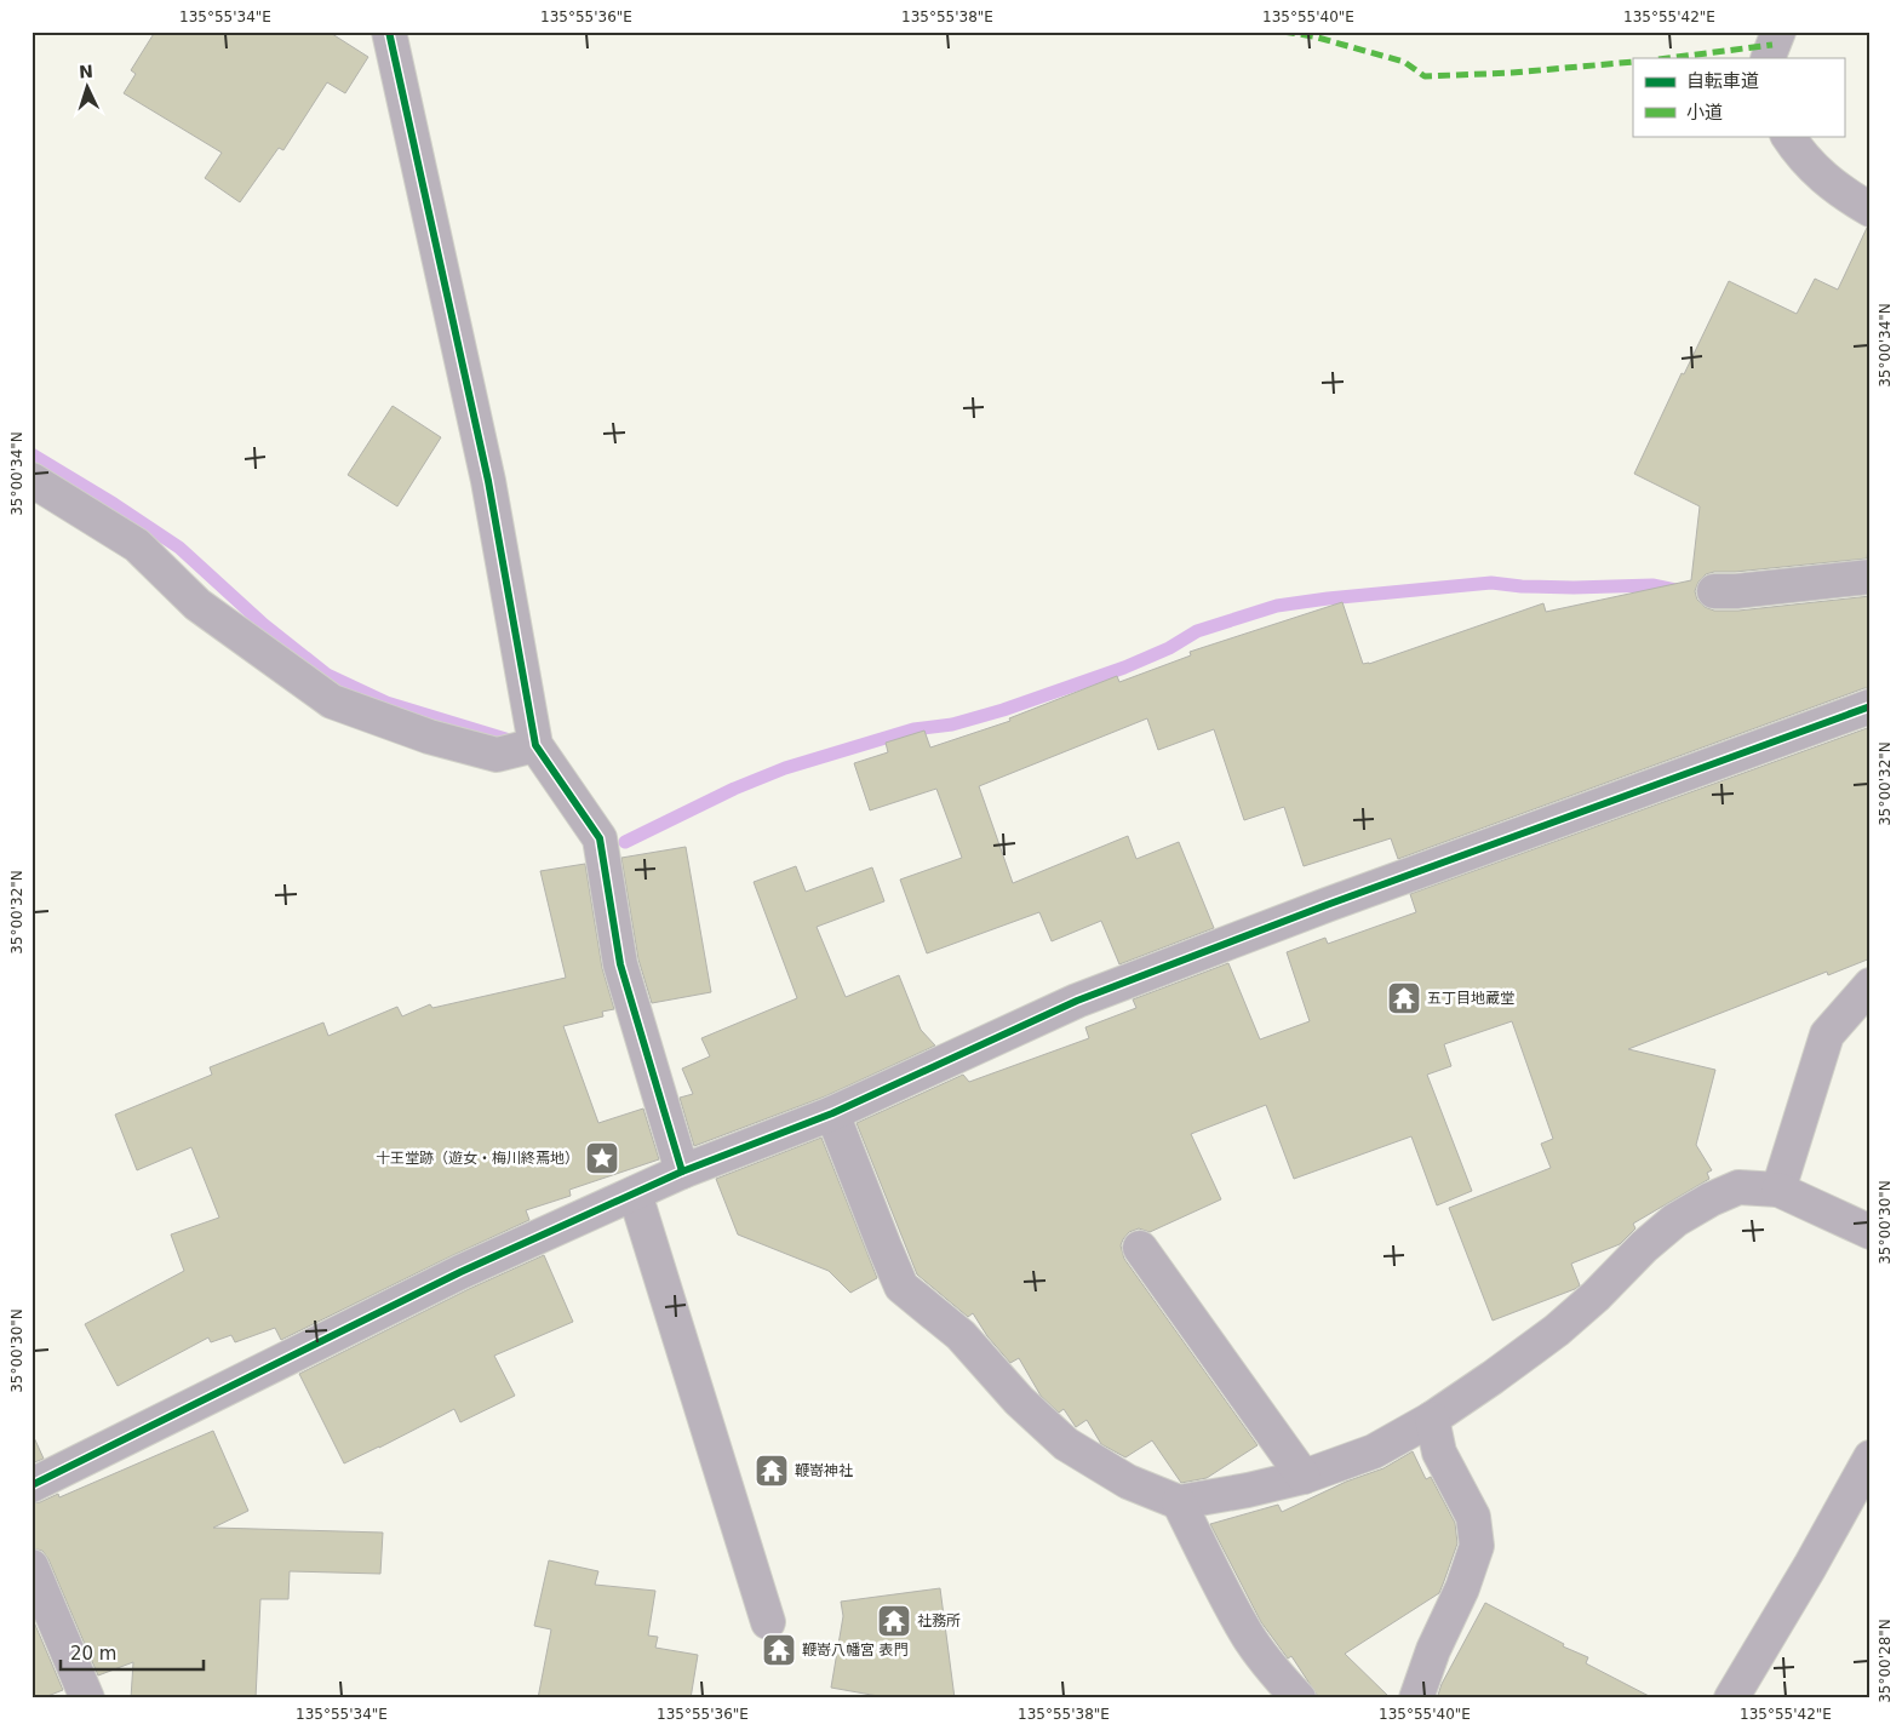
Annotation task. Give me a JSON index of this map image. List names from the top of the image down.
{
  "places": {
    "temple": [
      "五丁目地蔵堂",
      "鞭嵜神社",
      "社務所",
      "鞭嵜八幡宮 表門"
    ],
    "place": ["十王堂跡（遊女・梅川終焉地）"]
  },
  "legend": ["自転車道", "小道"],
  "scale_bar": "20 m",
  "north": "top",
  "coordinates": [
    "135°55'34\"E",
    "135°55'36\"E",
    "135°55'38\"E",
    "135°55'40\"E",
    "135°55'42\"E",
    "35°00'34\"N",
    "35°00'32\"N",
    "35°00'30\"N",
    "35°00'28\"N"
  ]
}
